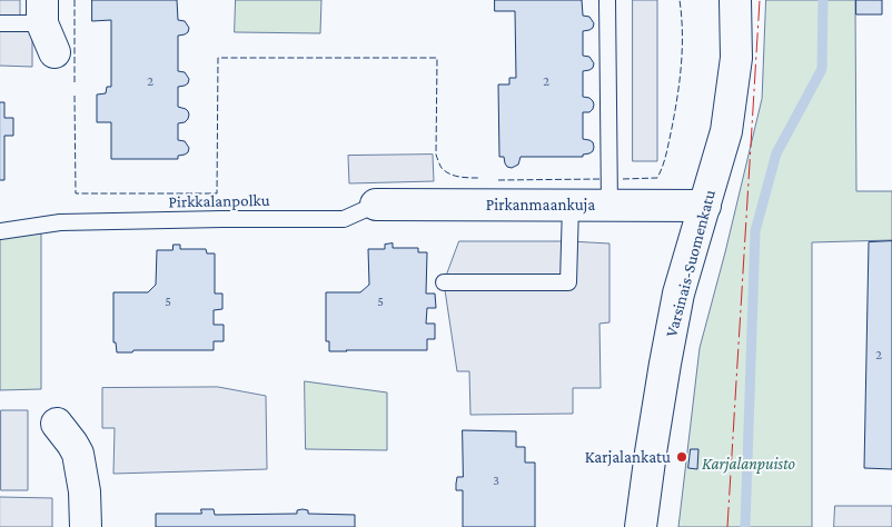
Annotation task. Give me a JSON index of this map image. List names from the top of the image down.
{
  "streets": {
    "street": ["Pirkanmaankuja", "Varsinais-Suomenkatu"],
    "lane": ["Pirkkalanpolku"]
  },
  "crossings": [
    ["Pirkkalanpolku", "Pirkanmaankuja"],
    ["Pirkanmaankuja", "Varsinais-Suomenkatu"]
  ],
  "parks": ["Karjalanpuisto"],
  "places": ["Karjalankatu"],
  "house_numbers": [
    "2",
    "2",
    "5",
    "5",
    "2",
    "3"
  ]
}
